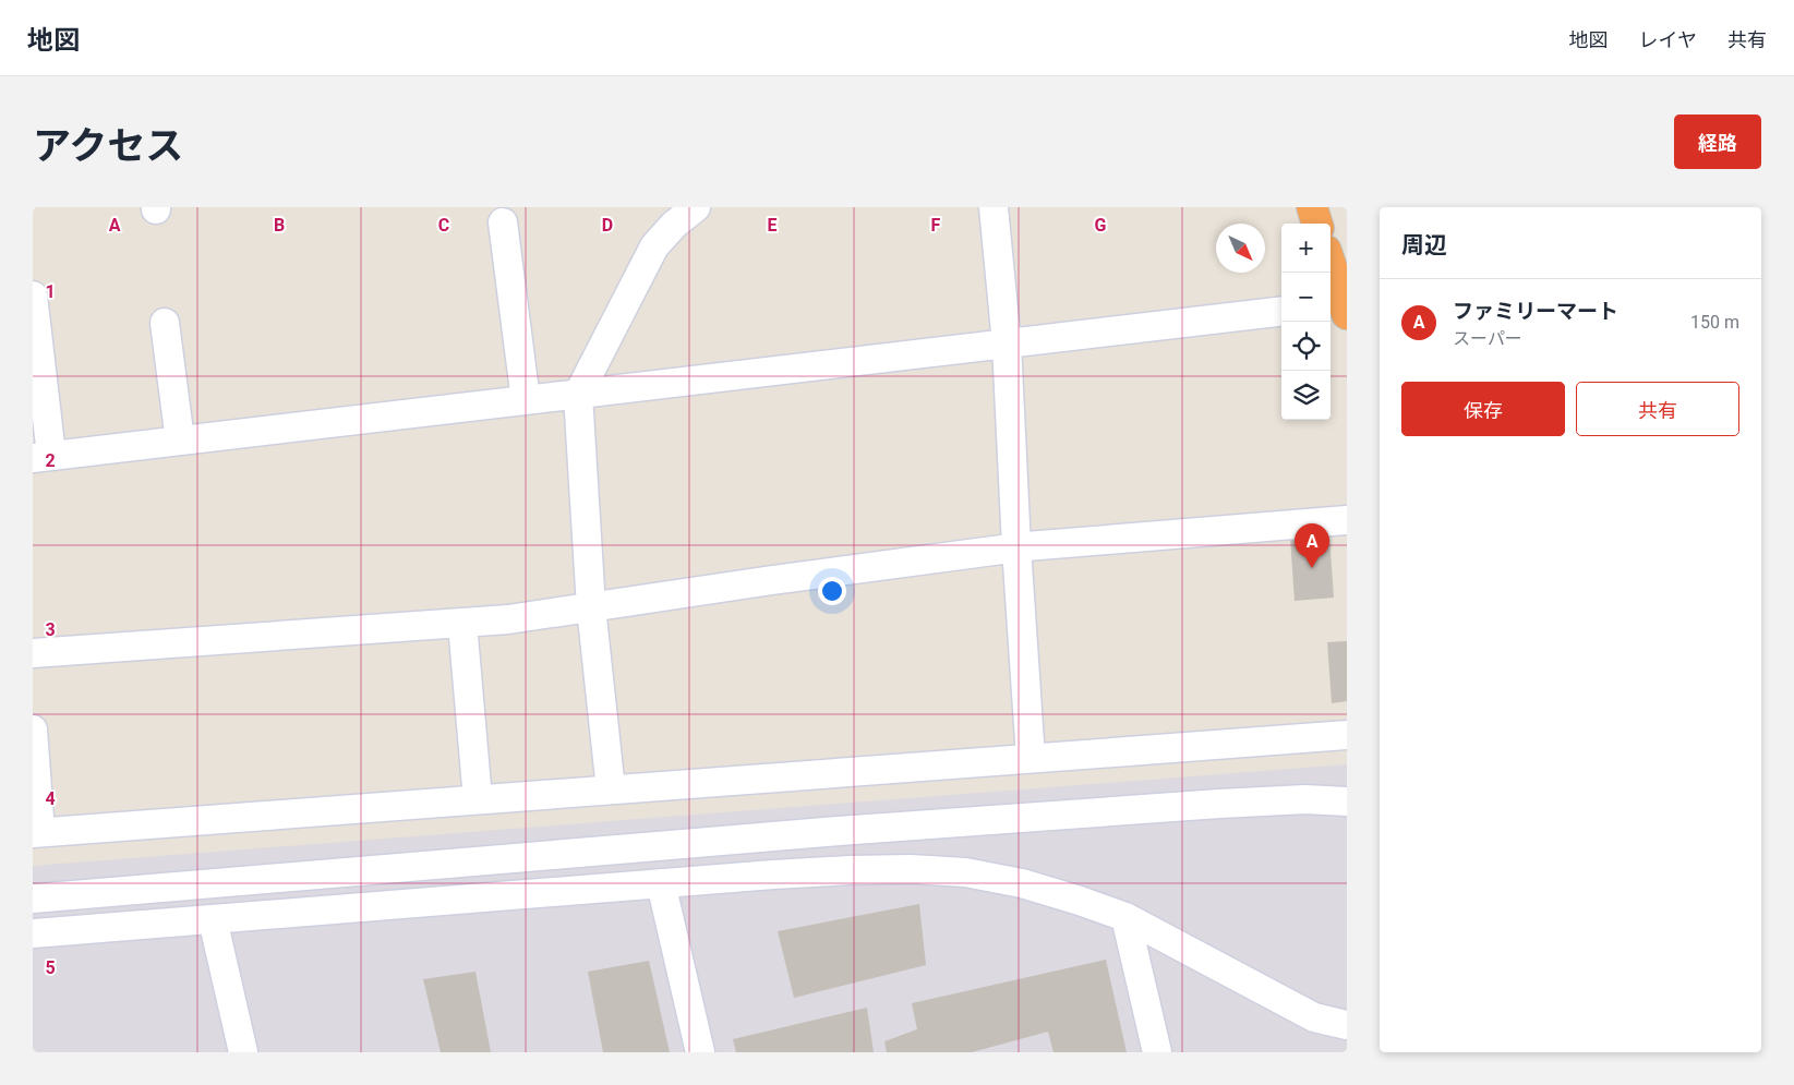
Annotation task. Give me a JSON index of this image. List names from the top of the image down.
{
  "north": "bottom right",
  "page": {
    "header": "地図",
    "nav": ["地図", "レイヤ", "共有"],
    "title": "アクセス",
    "buttons": [
      "経路",
      ["保存", "共有"]
    ],
    "heading": "周辺",
    "map_buttons": ["+", "−"],
    "list": [
      {
        "mark": "A",
        "name": "ファミリーマート",
        "note": "スーパー",
        "value": "150 m"
      }
    ],
    "pins": "A"
  },
  "grid": {
    "columns": [
      "A",
      "B",
      "C",
      "D",
      "E",
      "F",
      "G"
    ],
    "rows": [
      "1",
      "2",
      "3",
      "4",
      "5"
    ]
  }
}
